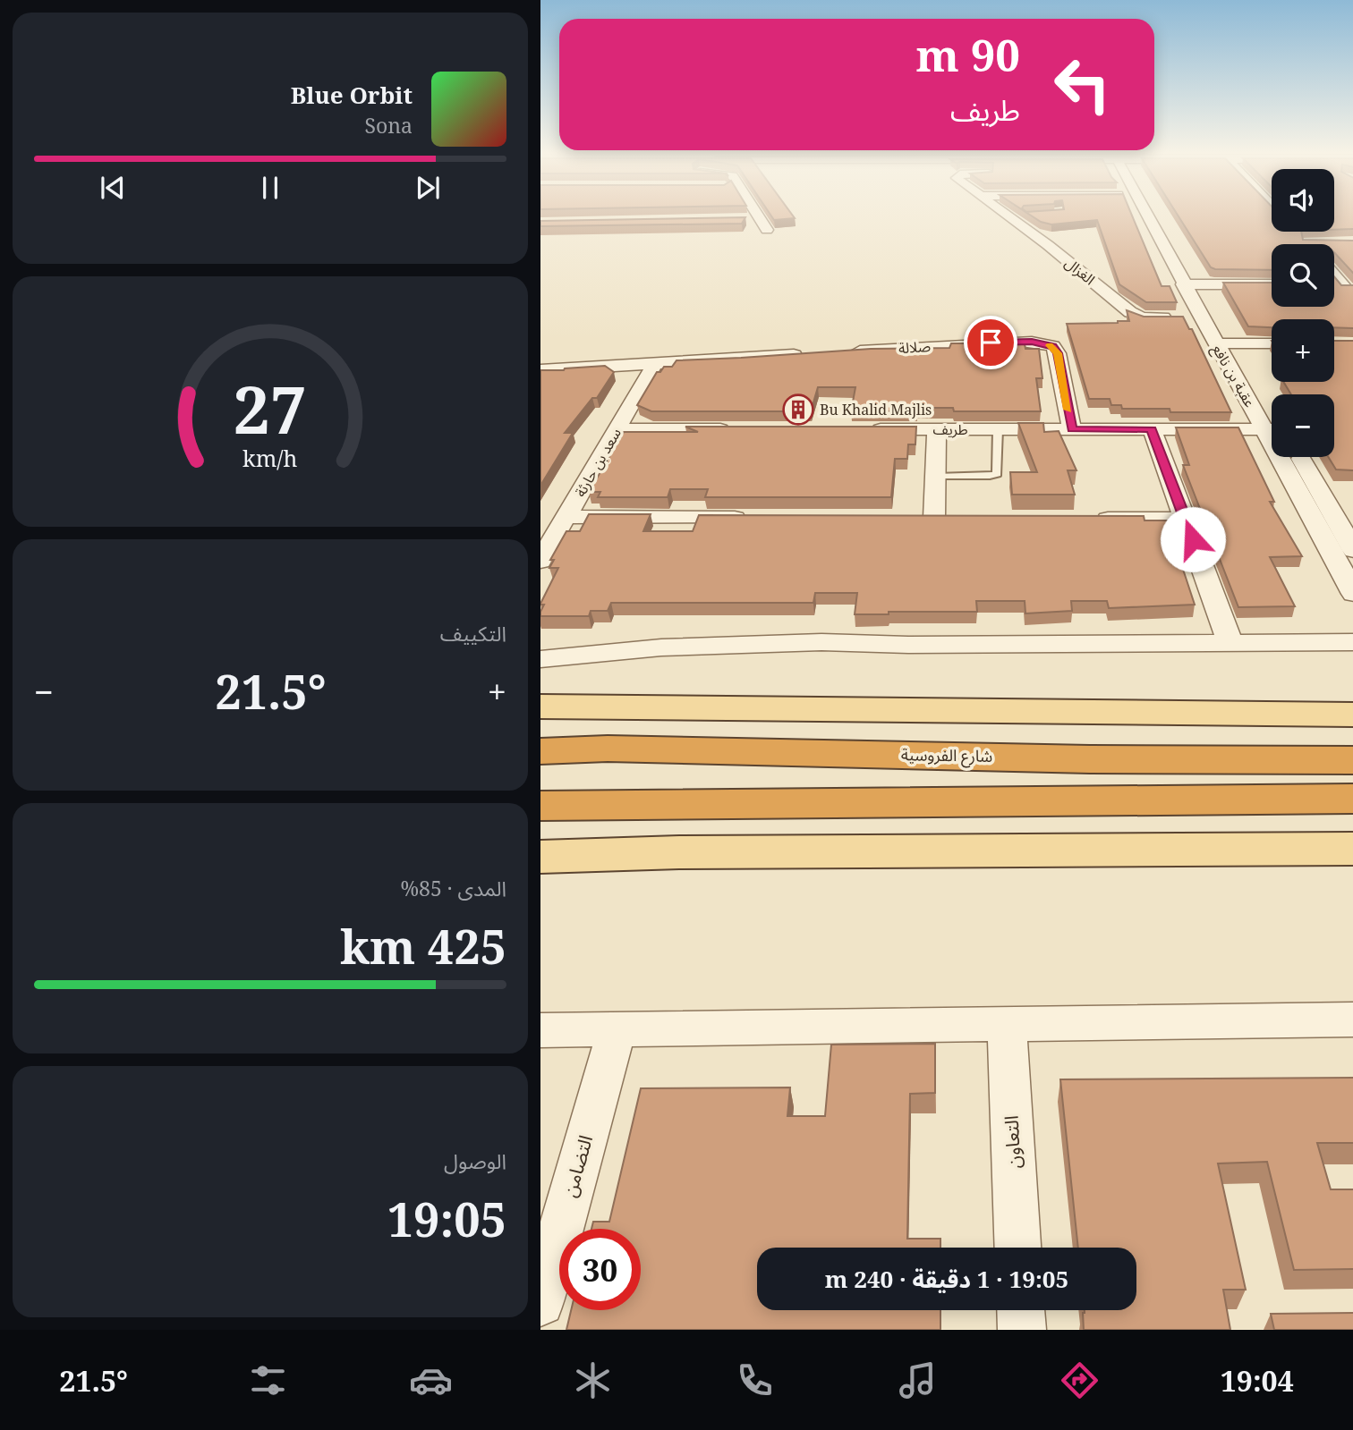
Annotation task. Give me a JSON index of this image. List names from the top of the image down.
{
  "streets": {
    "highway": ["شارع الفروسية"],
    "street": [
      "الغزال",
      "صلالة",
      "عقبة بن نافع",
      "طريف",
      "سعد بن حارثة",
      "التعاون",
      "التضامن"
    ]
  },
  "crossings": [
    ["الغزال", "عقبة بن نافع"],
    ["صلالة", "طريف"]
  ],
  "places": {
    "building": ["Bu Khalid Majlis"]
  },
  "page": {
    "turn": ["90 m", "طريف"],
    "song": ["Blue Orbit", "Sona"],
    "map_buttons": ["+", "−"],
    "tile": [
      "التكييف",
      ["المدى · 85%", "425 km"],
      ["الوصول", "19:05"]
    ],
    "heat": ["−", "21.5°", "+"],
    "limit": "30",
    "trip": "19:05 · 1 دقيقة · 240 m",
    "tabs": ["19:04", "21.5°"],
    "gauge": ["27", "km/h"]
  }
}
